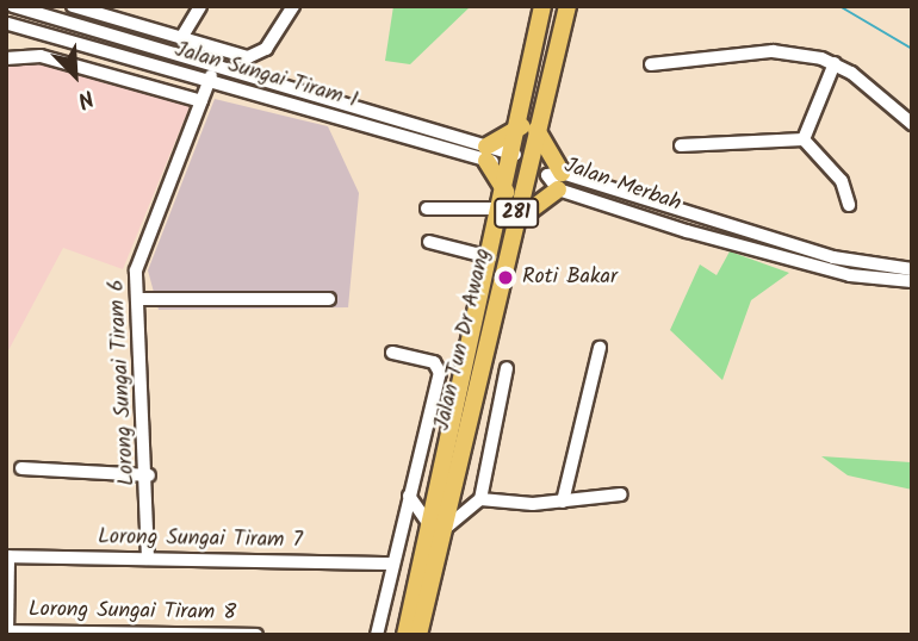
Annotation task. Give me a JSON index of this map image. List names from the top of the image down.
{
  "streets": {
    "main road": ["281", "Jalan Tun Dr Awang"],
    "street": [
      "Jalan Sungai Tiram 1",
      "Jalan Merbah",
      "Lorong Sungai Tiram 6",
      "Lorong Sungai Tiram 7",
      "Lorong Sungai Tiram 8"
    ]
  },
  "crossings": [
    ["Jalan Sungai Tiram 1", "Jalan Tun Dr Awang"],
    ["Jalan Sungai Tiram 1", "Lorong Sungai Tiram 6"],
    ["Lorong Sungai Tiram 6", "Lorong Sungai Tiram 7"]
  ],
  "places": ["Roti Bakar"],
  "north": "bottom right"
}
